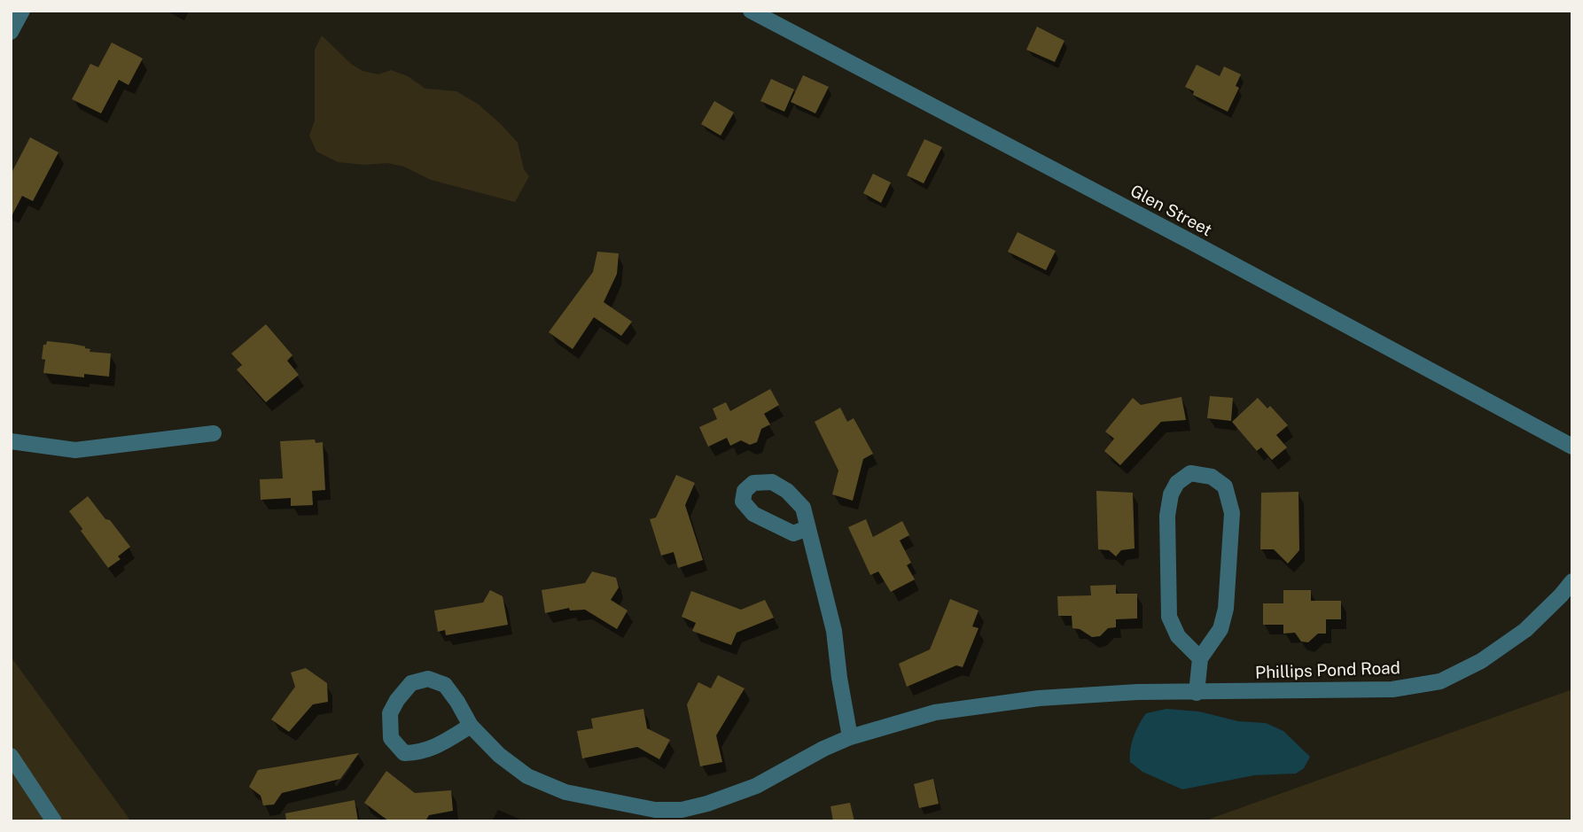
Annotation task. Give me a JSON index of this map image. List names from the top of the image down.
{
  "streets": {
    "street": ["Glen Street", "Phillips Pond Road"]
  }
}
